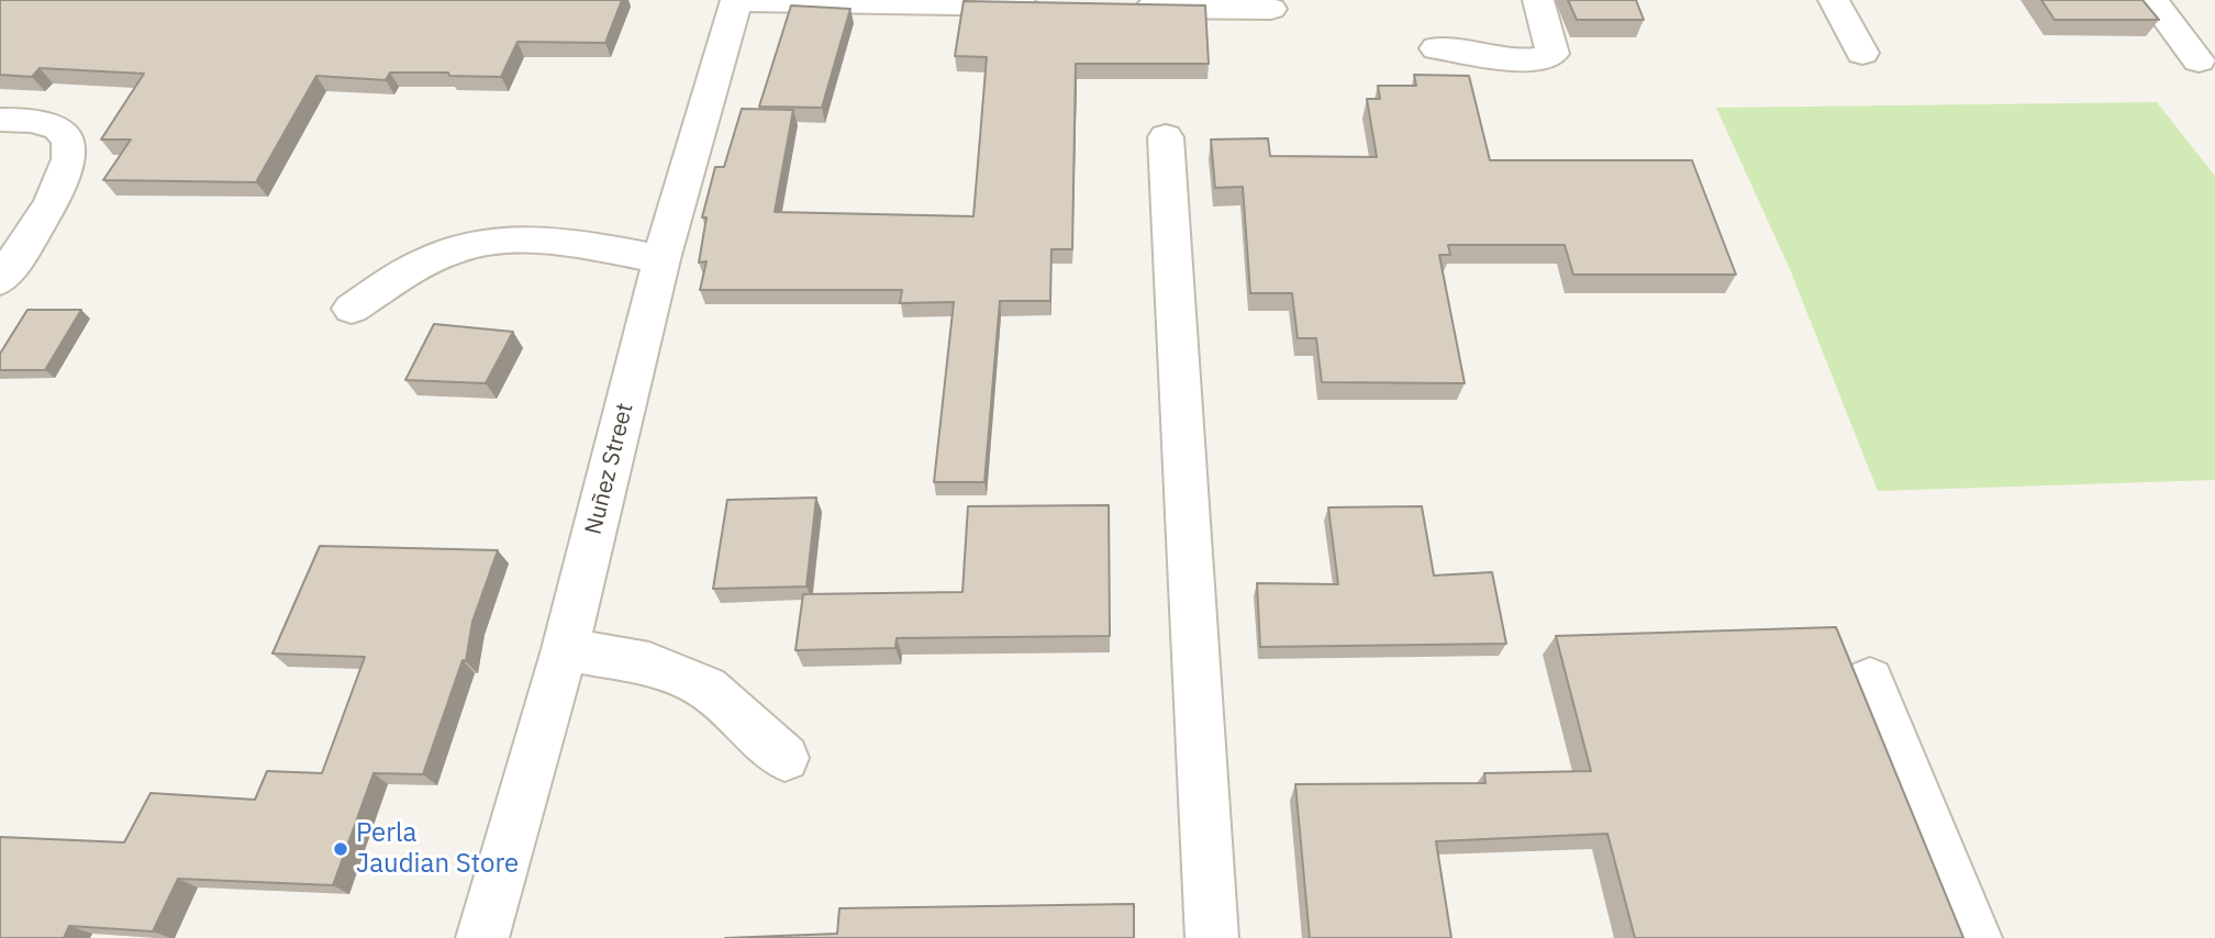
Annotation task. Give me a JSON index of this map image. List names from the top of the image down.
{
  "streets": {
    "street": ["Nuñez Street"]
  },
  "places": ["Perla Jaudian Store"]
}
